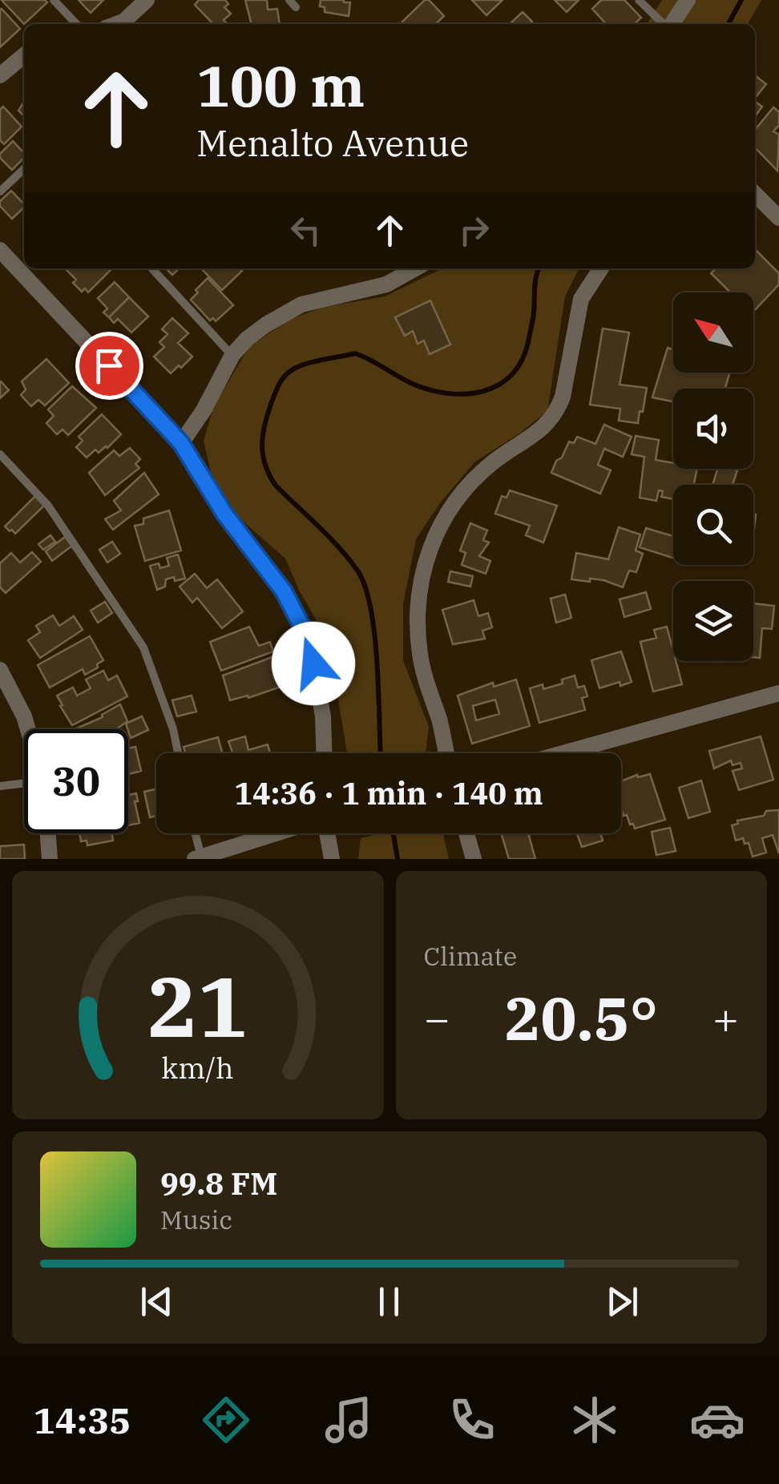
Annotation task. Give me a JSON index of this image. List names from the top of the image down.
{
  "north": "top left",
  "page": {
    "turn": ["100 m", "Menalto Avenue"],
    "limit": "30",
    "trip": "14:36 · 1 min · 140 m",
    "tile": "Climate",
    "heat": ["−", "20.5°", "+"],
    "song": ["99.8 FM", "Music"],
    "tabs": "14:35",
    "gauge": ["21", "km/h"]
  }
}
